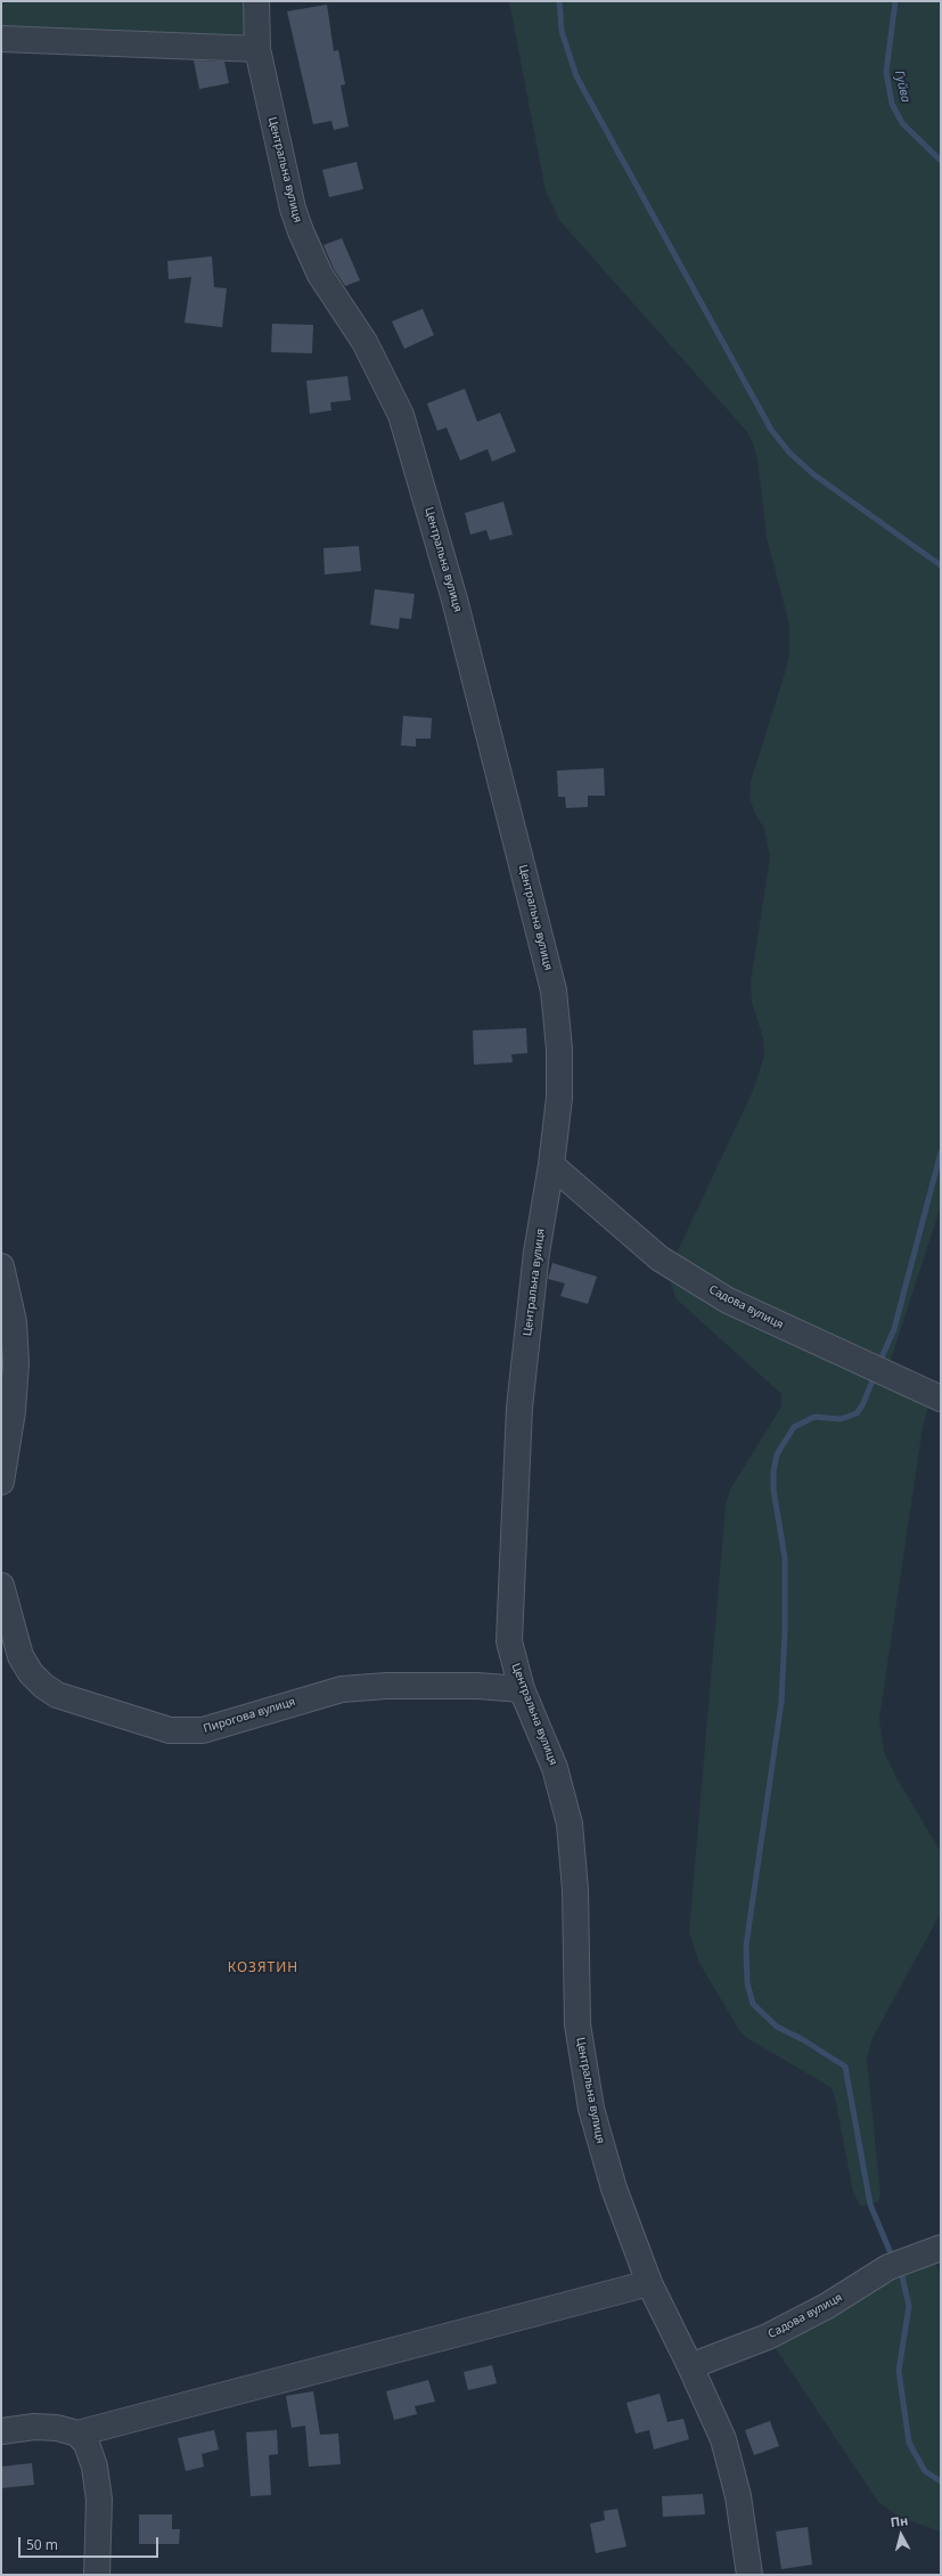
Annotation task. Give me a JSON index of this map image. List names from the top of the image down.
{
  "streets": {
    "street": ["Центральна вулиця", "Садова вулиця", "Пирогова вулиця"]
  },
  "crossings": [
    ["Центральна вулиця", "Садова вулиця"],
    ["Центральна вулиця", "Пирогова вулиця"]
  ],
  "districts": ["КОЗЯТИН"],
  "water": ["Гуйва"],
  "scale_bar": "50 m",
  "north": "top"
}
